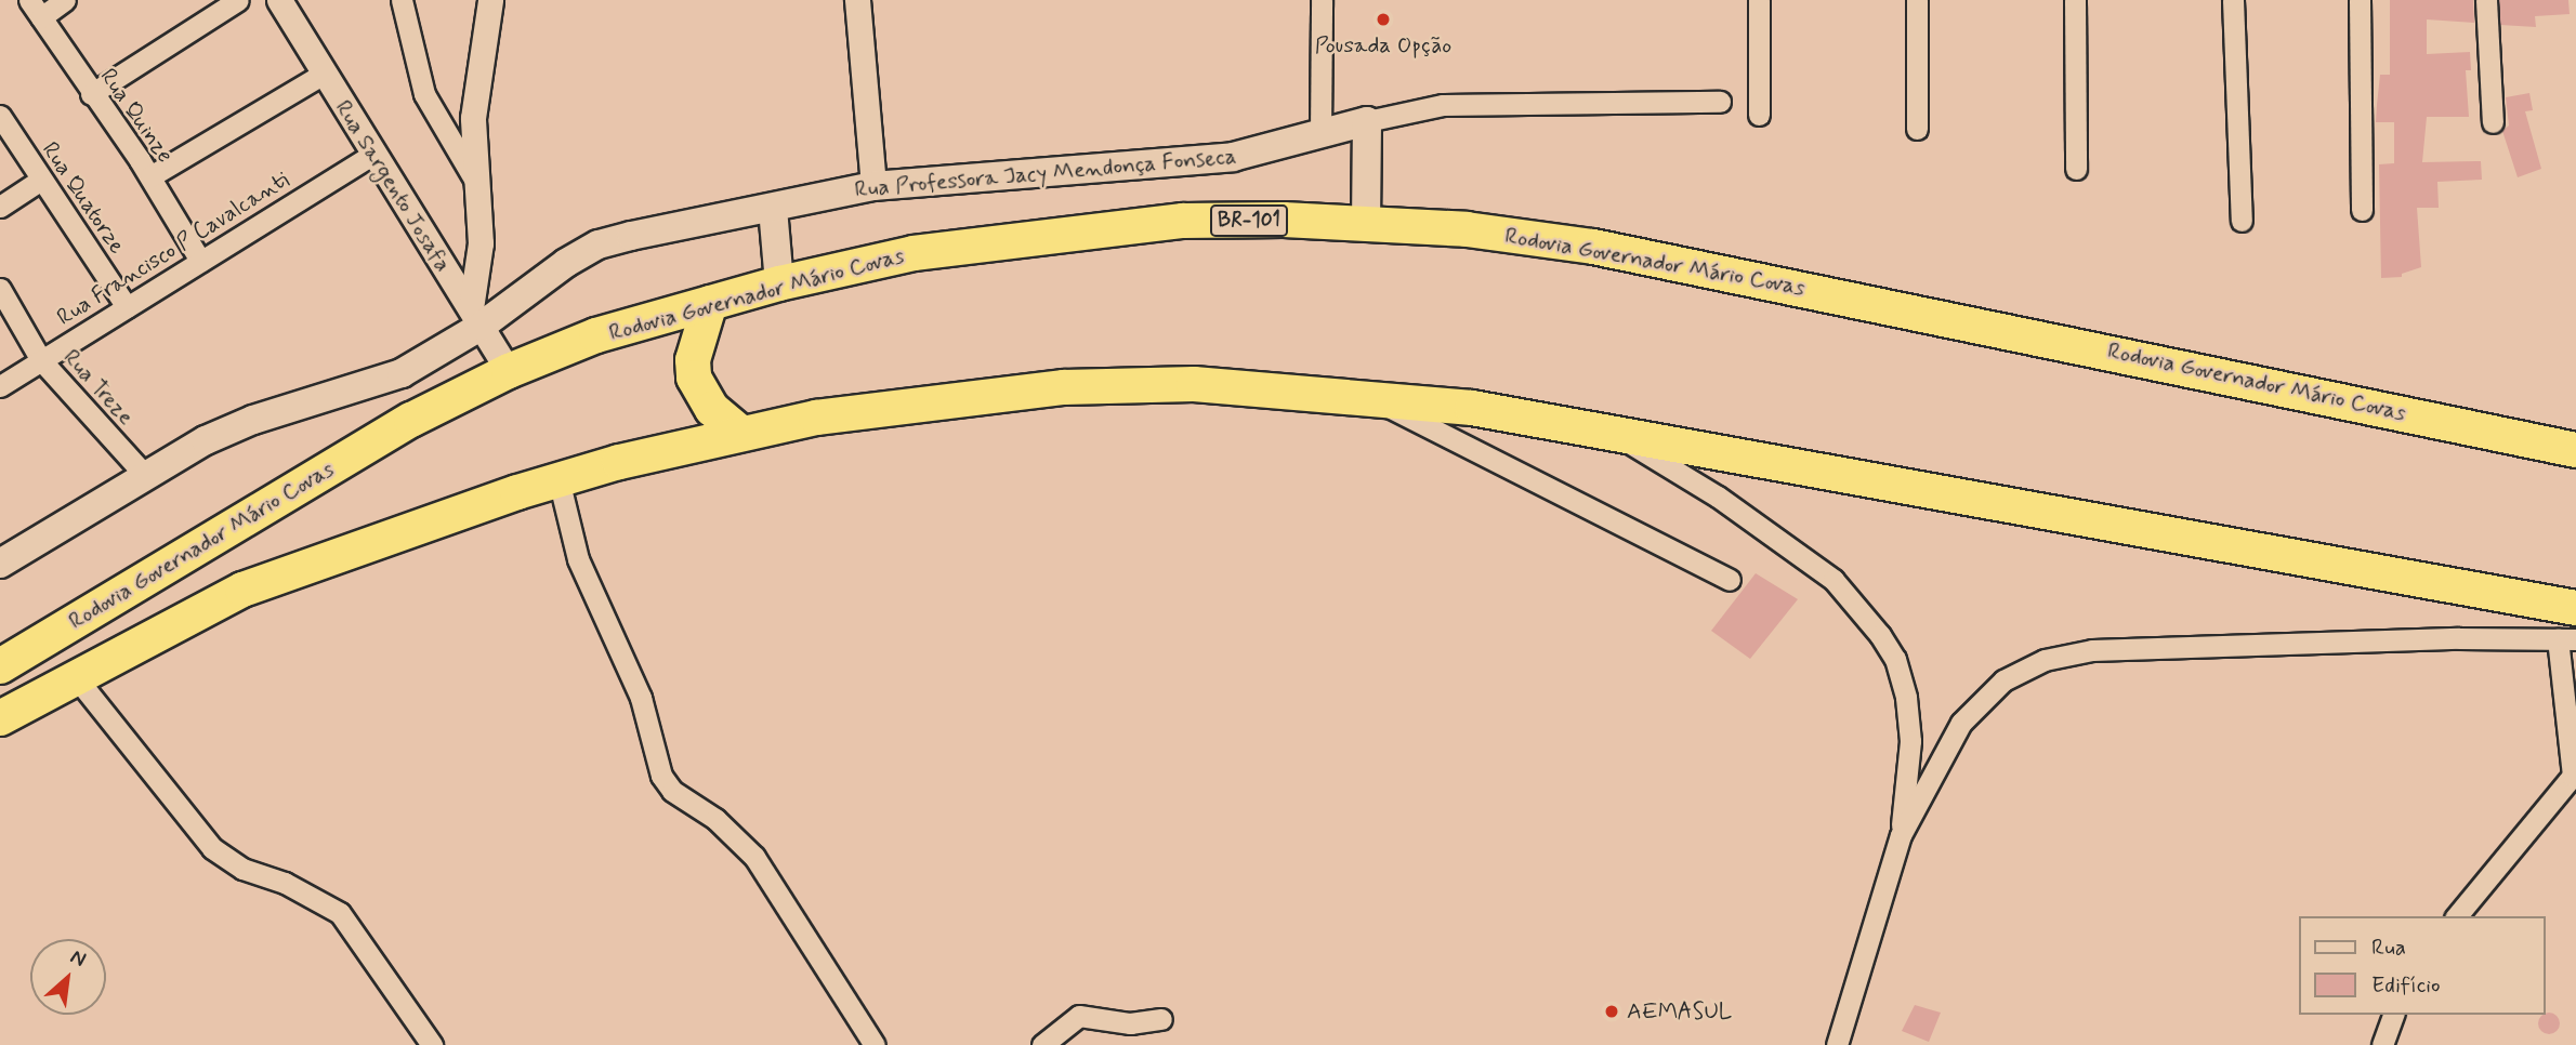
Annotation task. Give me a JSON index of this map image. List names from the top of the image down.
{
  "streets": {
    "highway": ["BR-101", "Rodovia Governador Mário Covas"],
    "main road": ["Rua Professora Jacy Mendonça Fonseca"],
    "street": [
      "Rua Quinze",
      "Rua Sargento Josafa",
      "Rua Quatorze",
      "Rua Francisco P Cavalcanti",
      "Rua Treze"
    ]
  },
  "crossings": [
    ["Rua Quinze", "Rua Francisco P Cavalcanti"],
    ["Rua Professora Jacy Mendonça Fonseca", "Rua Sargento Josafa"],
    ["Rua Professora Jacy Mendonça Fonseca", "Rua Treze"],
    ["Rua Sargento Josafa", "Rua Francisco P Cavalcanti"],
    ["Rua Sargento Josafa", "Rodovia Governador Mário Covas"],
    ["Rua Quatorze", "Rua Francisco P Cavalcanti"],
    ["Rua Francisco P Cavalcanti", "Rua Treze"]
  ],
  "places": ["Pousada Opção", "AEMASUL"],
  "legend": ["Rua", "Edifício"],
  "north": "top right"
}
